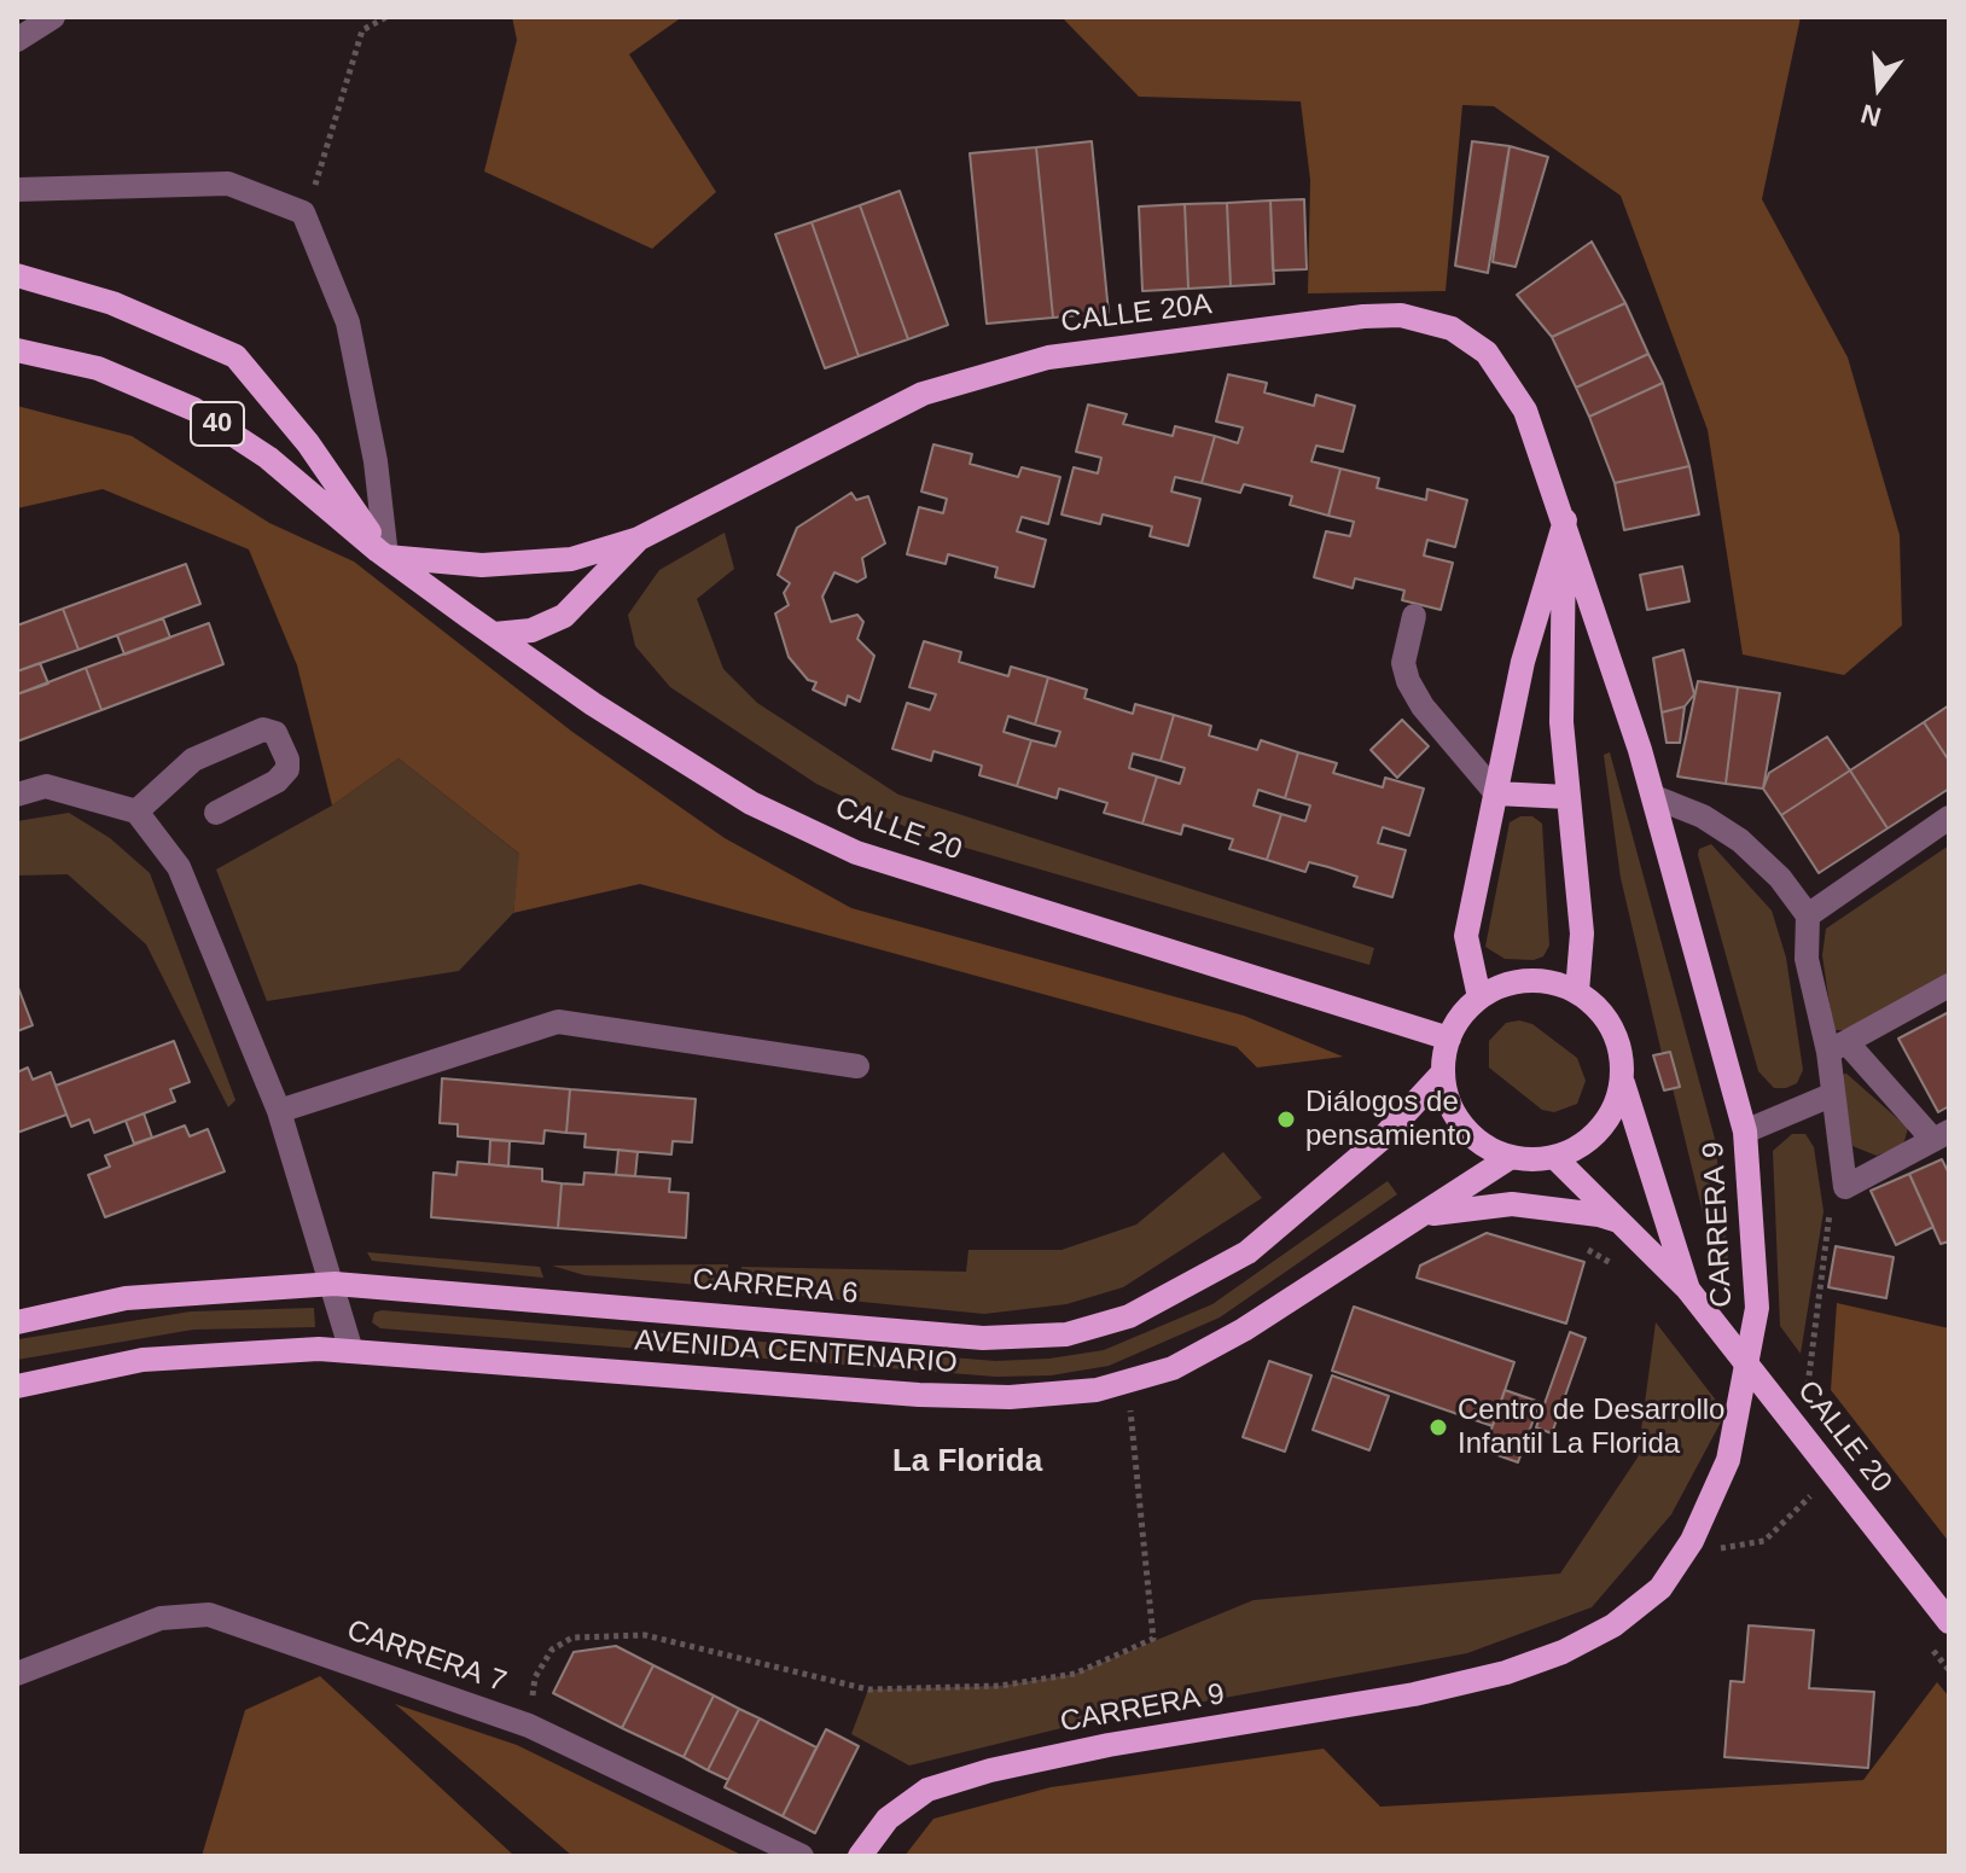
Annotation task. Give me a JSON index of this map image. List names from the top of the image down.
{
  "streets": {
    "main road": [
      "CALLE 20A",
      "40",
      "CALLE 20",
      "CARRERA 9",
      "CARRERA 6",
      "AVENIDA CENTENARIO"
    ],
    "street": ["CARRERA 7"]
  },
  "crossings": [
    ["CALLE 20A", "CARRERA 9"],
    ["40", "CALLE 20"],
    ["CALLE 20", "CARRERA 6"],
    ["CALLE 20", "AVENIDA CENTENARIO"],
    ["CARRERA 6", "AVENIDA CENTENARIO"]
  ],
  "districts": ["La Florida"],
  "places": ["Diálogos de pensamiento", "Centro de Desarrollo Infantil La Florida"],
  "north": "bottom"
}
